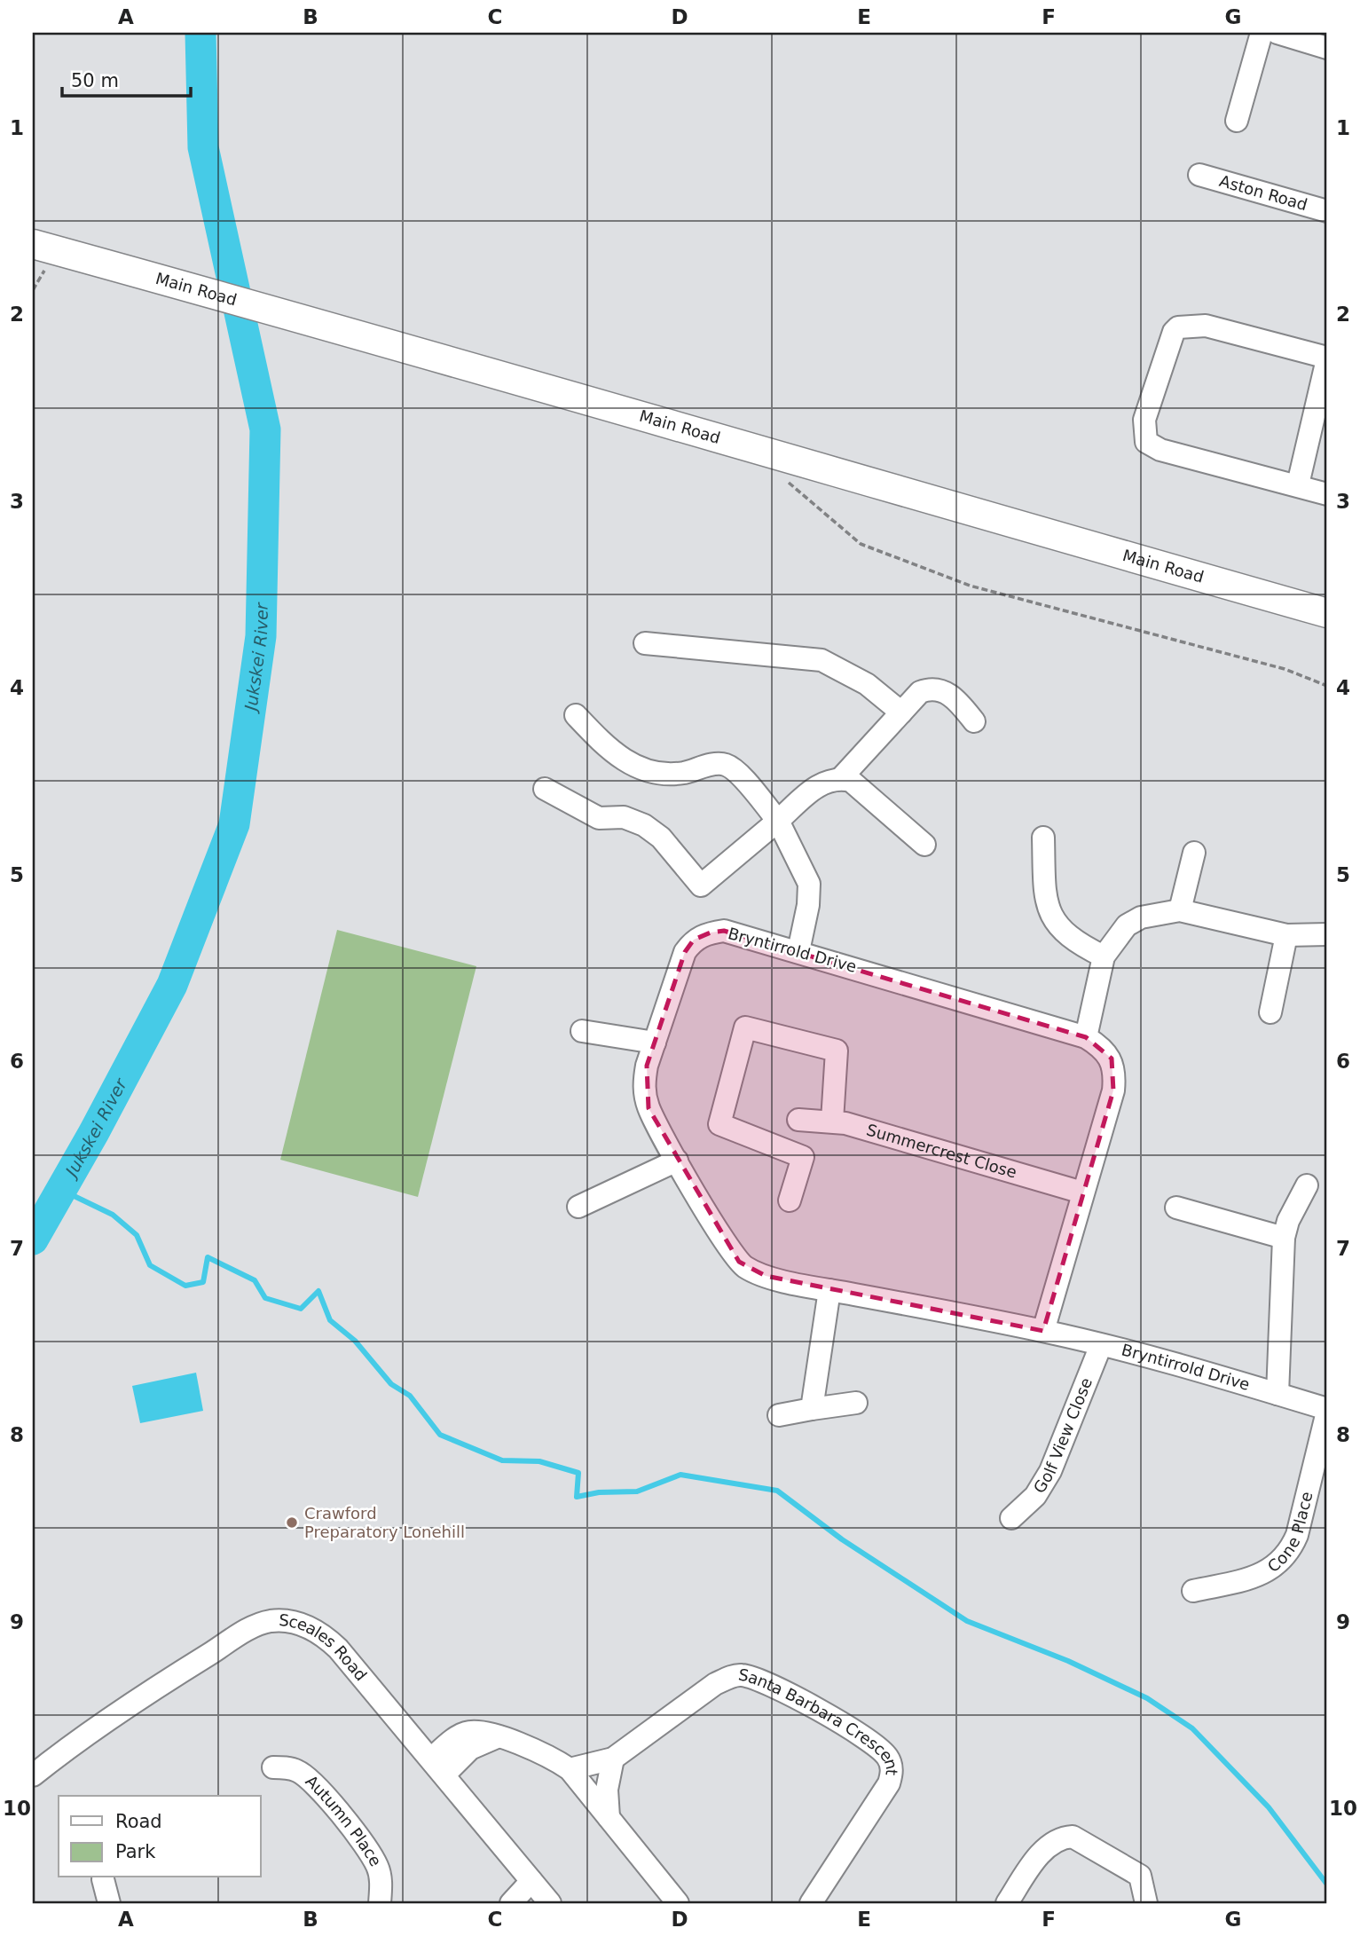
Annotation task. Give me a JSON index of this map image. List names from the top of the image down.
{
  "streets": {
    "main road": ["Main Road"],
    "street": [
      "Aston Road",
      "Bryntirrold Drive",
      "Summercrest Close",
      "Golf View Close",
      "Cone Place",
      "Sceales Road",
      "Santa Barbara Crescent",
      "Autumn Place"
    ]
  },
  "crossings": [
    ["Bryntirrold Drive", "Summercrest Close"],
    ["Bryntirrold Drive", "Golf View Close"],
    ["Bryntirrold Drive", "Cone Place"]
  ],
  "water": ["Jukskei River"],
  "places": ["Crawford Preparatory Lonehill"],
  "legend": ["Road", "Park"],
  "scale_bar": "50 m",
  "grid": {
    "columns": [
      "A",
      "B",
      "C",
      "D",
      "E",
      "F",
      "G"
    ],
    "rows": [
      "1",
      "2",
      "3",
      "4",
      "5",
      "6",
      "7",
      "8",
      "9",
      "10"
    ]
  }
}
